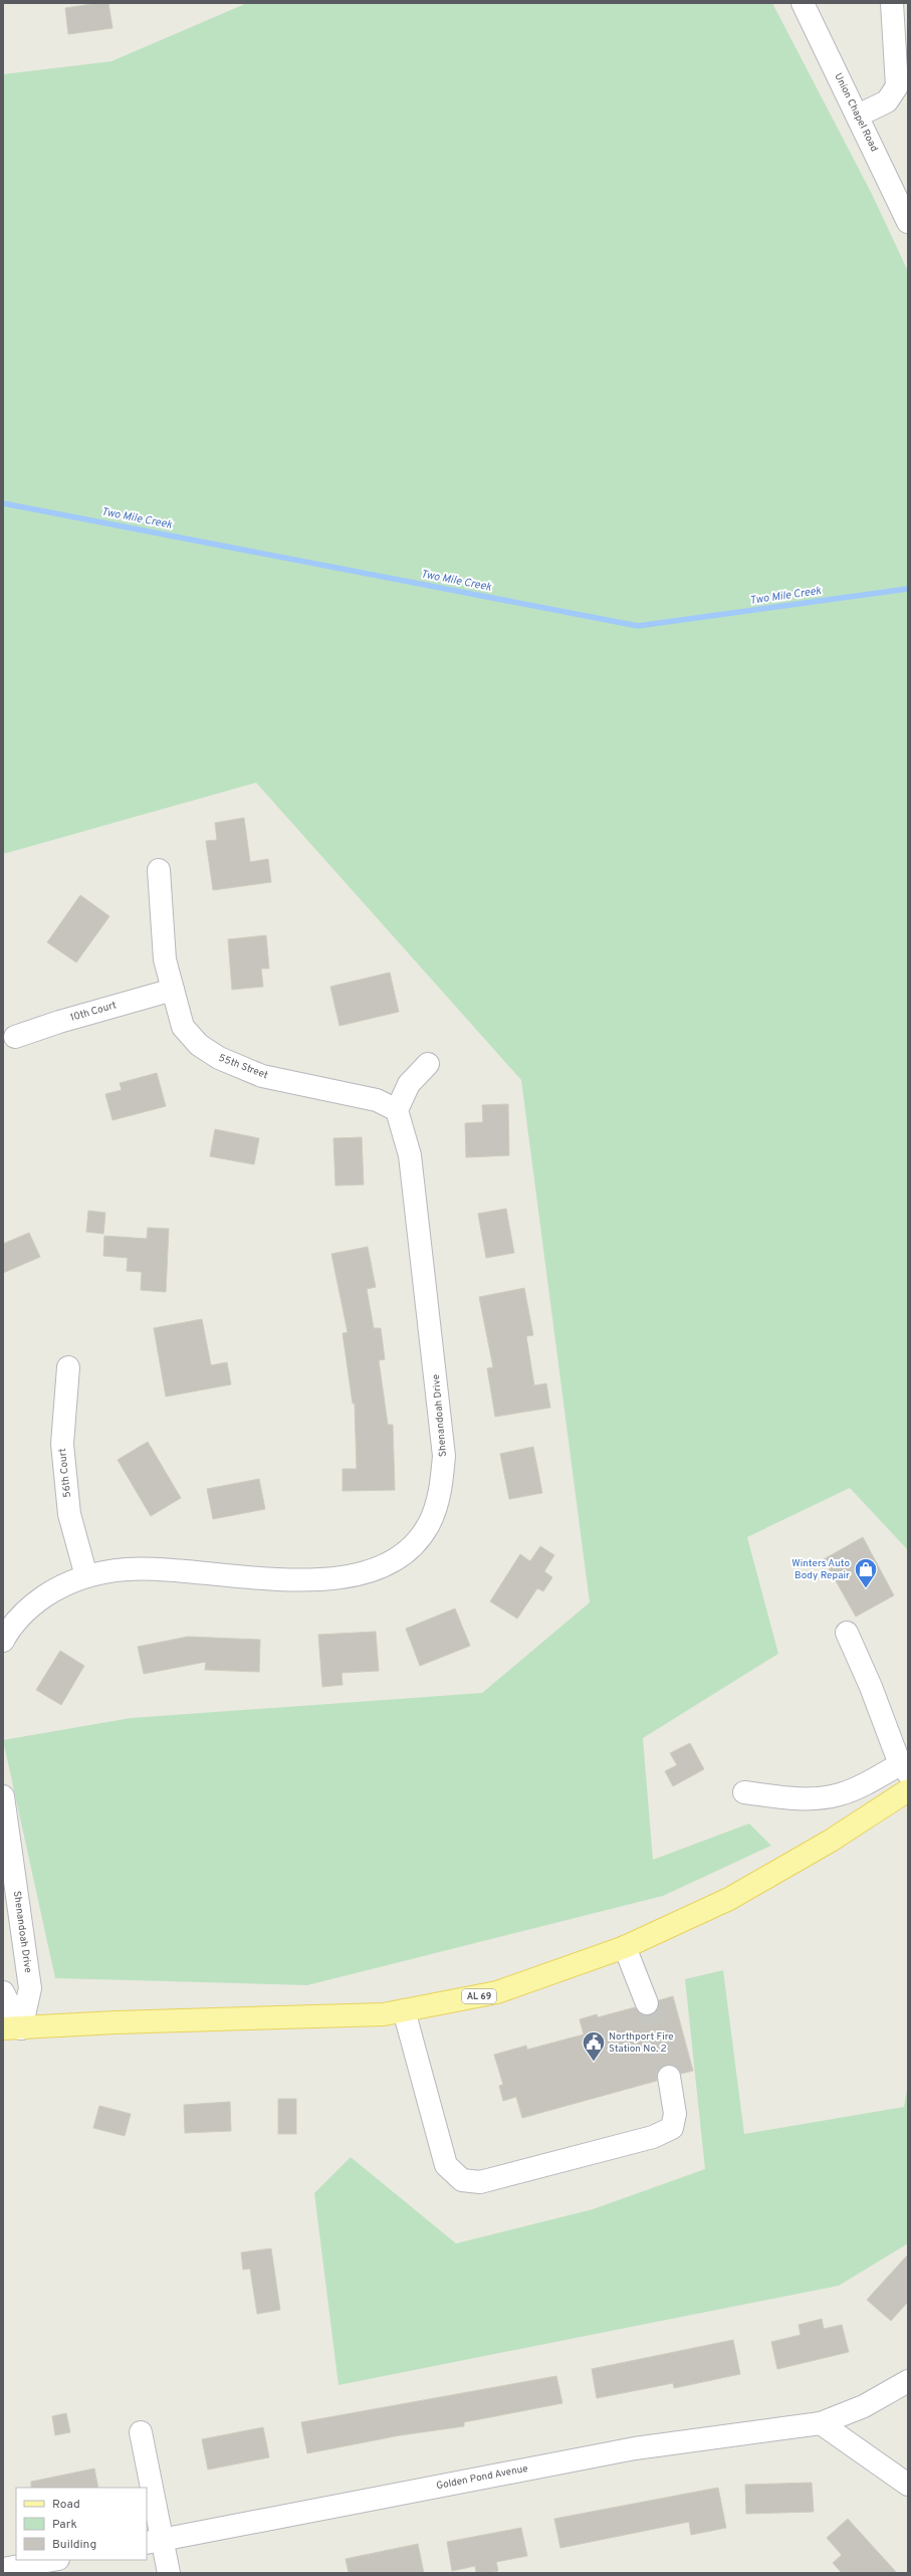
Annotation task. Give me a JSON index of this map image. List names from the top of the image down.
{
  "streets": {
    "main road": ["AL 69"],
    "street": [
      "Union Chapel Road",
      "10th Court",
      "55th Street",
      "Shenandoah Drive",
      "56th Court",
      "Golden Pond Avenue"
    ]
  },
  "crossings": [
    ["10th Court", "55th Street"],
    ["55th Street", "Shenandoah Drive"],
    ["Shenandoah Drive", "56th Court"],
    ["Shenandoah Drive", "AL 69"]
  ],
  "water": ["Two Mile Creek"],
  "places": {
    "shop": ["Winters Auto Body Repair"],
    "public building": ["Northport Fire Station No. 2"]
  },
  "legend": ["Road", "Park", "Building"]
}
